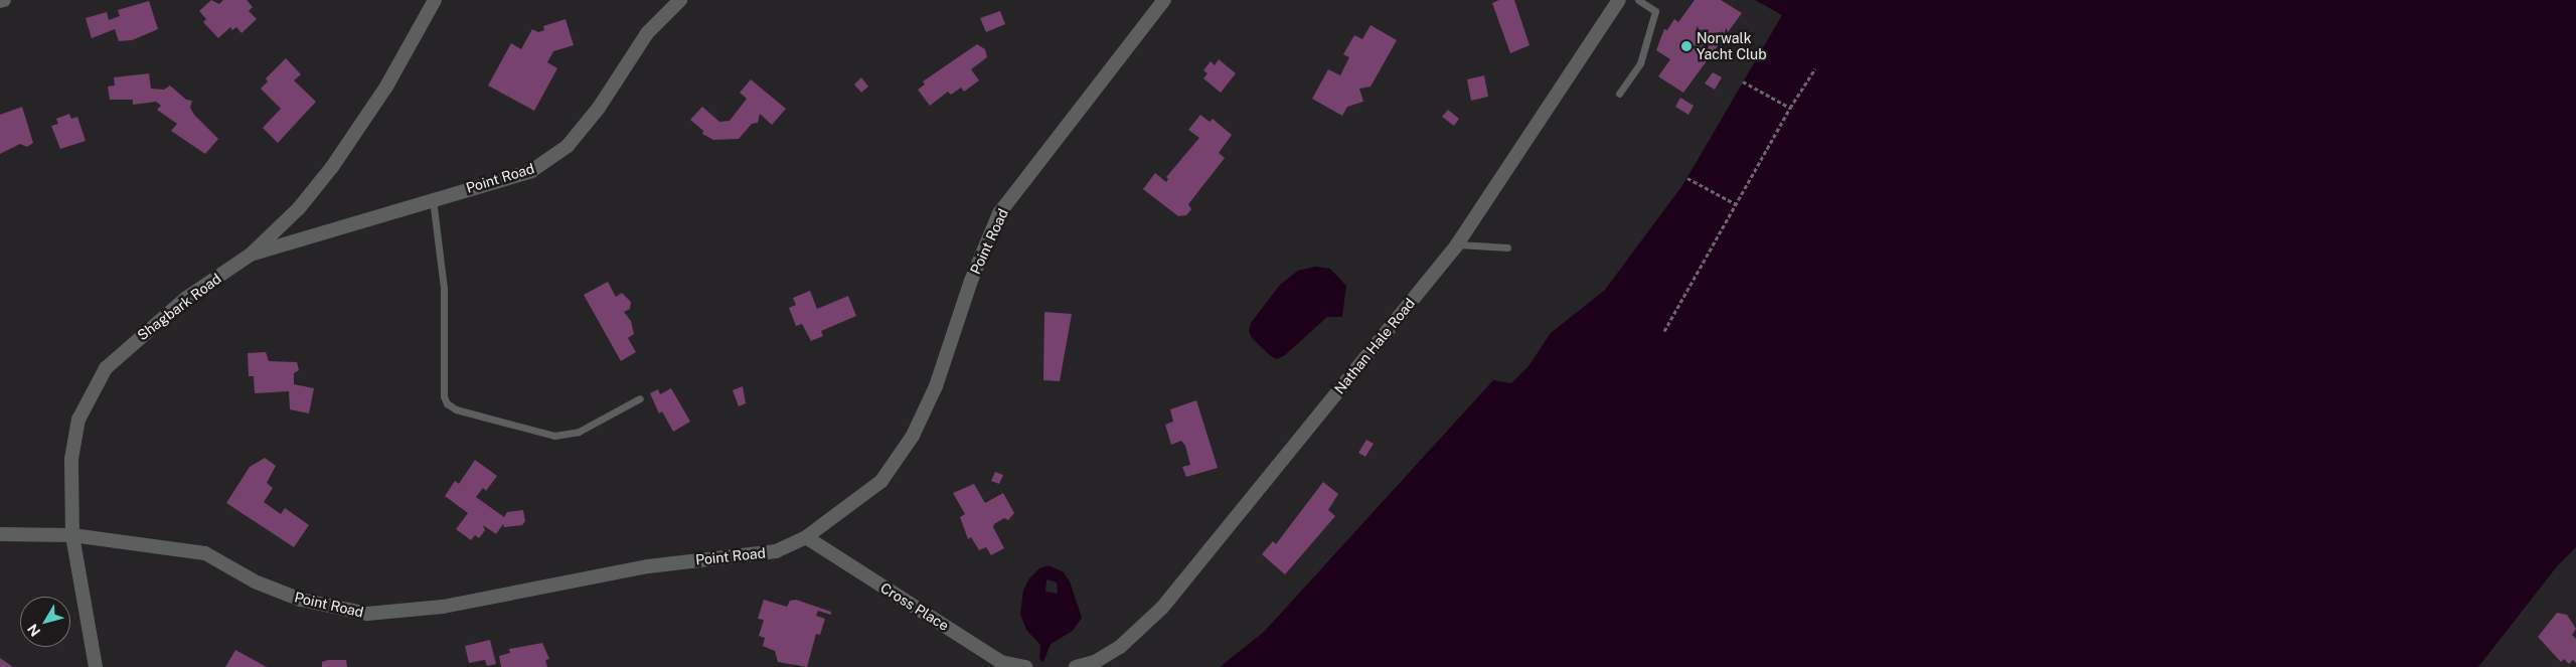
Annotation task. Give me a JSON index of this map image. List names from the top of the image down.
{
  "streets": {
    "street": [
      "Point Road",
      "Shagbark Road",
      "Nathan Hale Road",
      "Cross Place"
    ]
  },
  "crossings": [
    ["Point Road", "Shagbark Road"],
    ["Point Road", "Cross Place"]
  ],
  "places": ["Norwalk Yacht Club"],
  "north": "bottom left"
}
